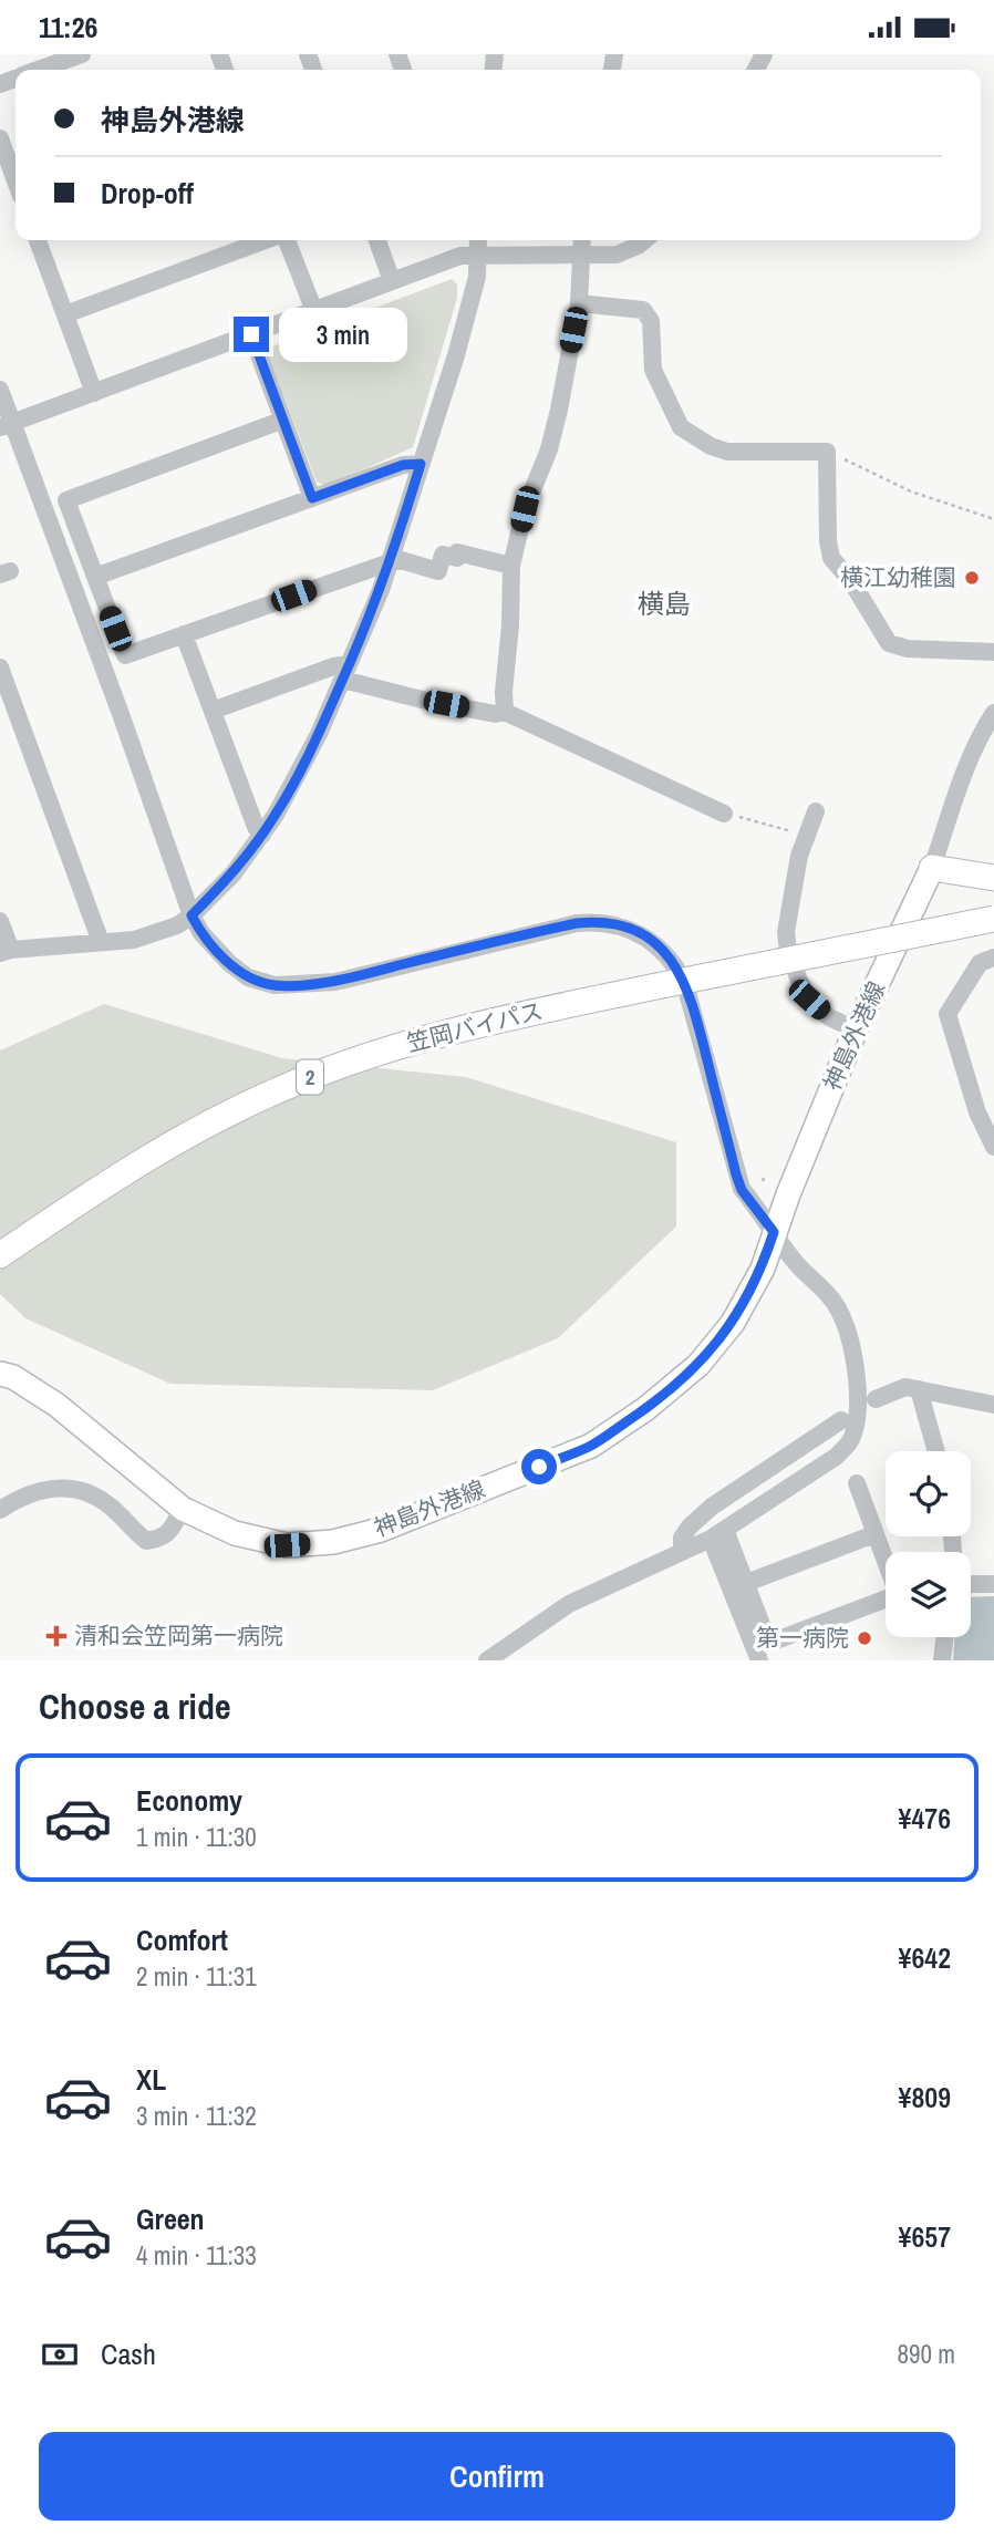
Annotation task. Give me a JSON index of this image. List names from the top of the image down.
{
  "streets": {
    "highway": ["笠岡バイパス", "2"],
    "main road": ["神島外港線"]
  },
  "districts": ["横島"],
  "places": {
    "other": ["横江幼稚園", "第一病院"],
    "health": ["清和会笠岡第一病院"]
  },
  "page": {
    "status": "11:26",
    "banner": ["神島外港線", "Drop-off"],
    "bubble": "3 min",
    "heading": "Choose a ride",
    "list": [
      {
        "name": "Economy",
        "note": "1 min · 11:30",
        "value": "¥476"
      },
      {
        "name": "Comfort",
        "note": "2 min · 11:31",
        "value": "¥642"
      },
      {
        "name": "XL",
        "note": "3 min · 11:32",
        "value": "¥809"
      },
      {
        "name": "Green",
        "note": "4 min · 11:33",
        "value": "¥657"
      }
    ],
    "pay": ["Cash", "890 m"],
    "buttons": "Confirm"
  }
}
